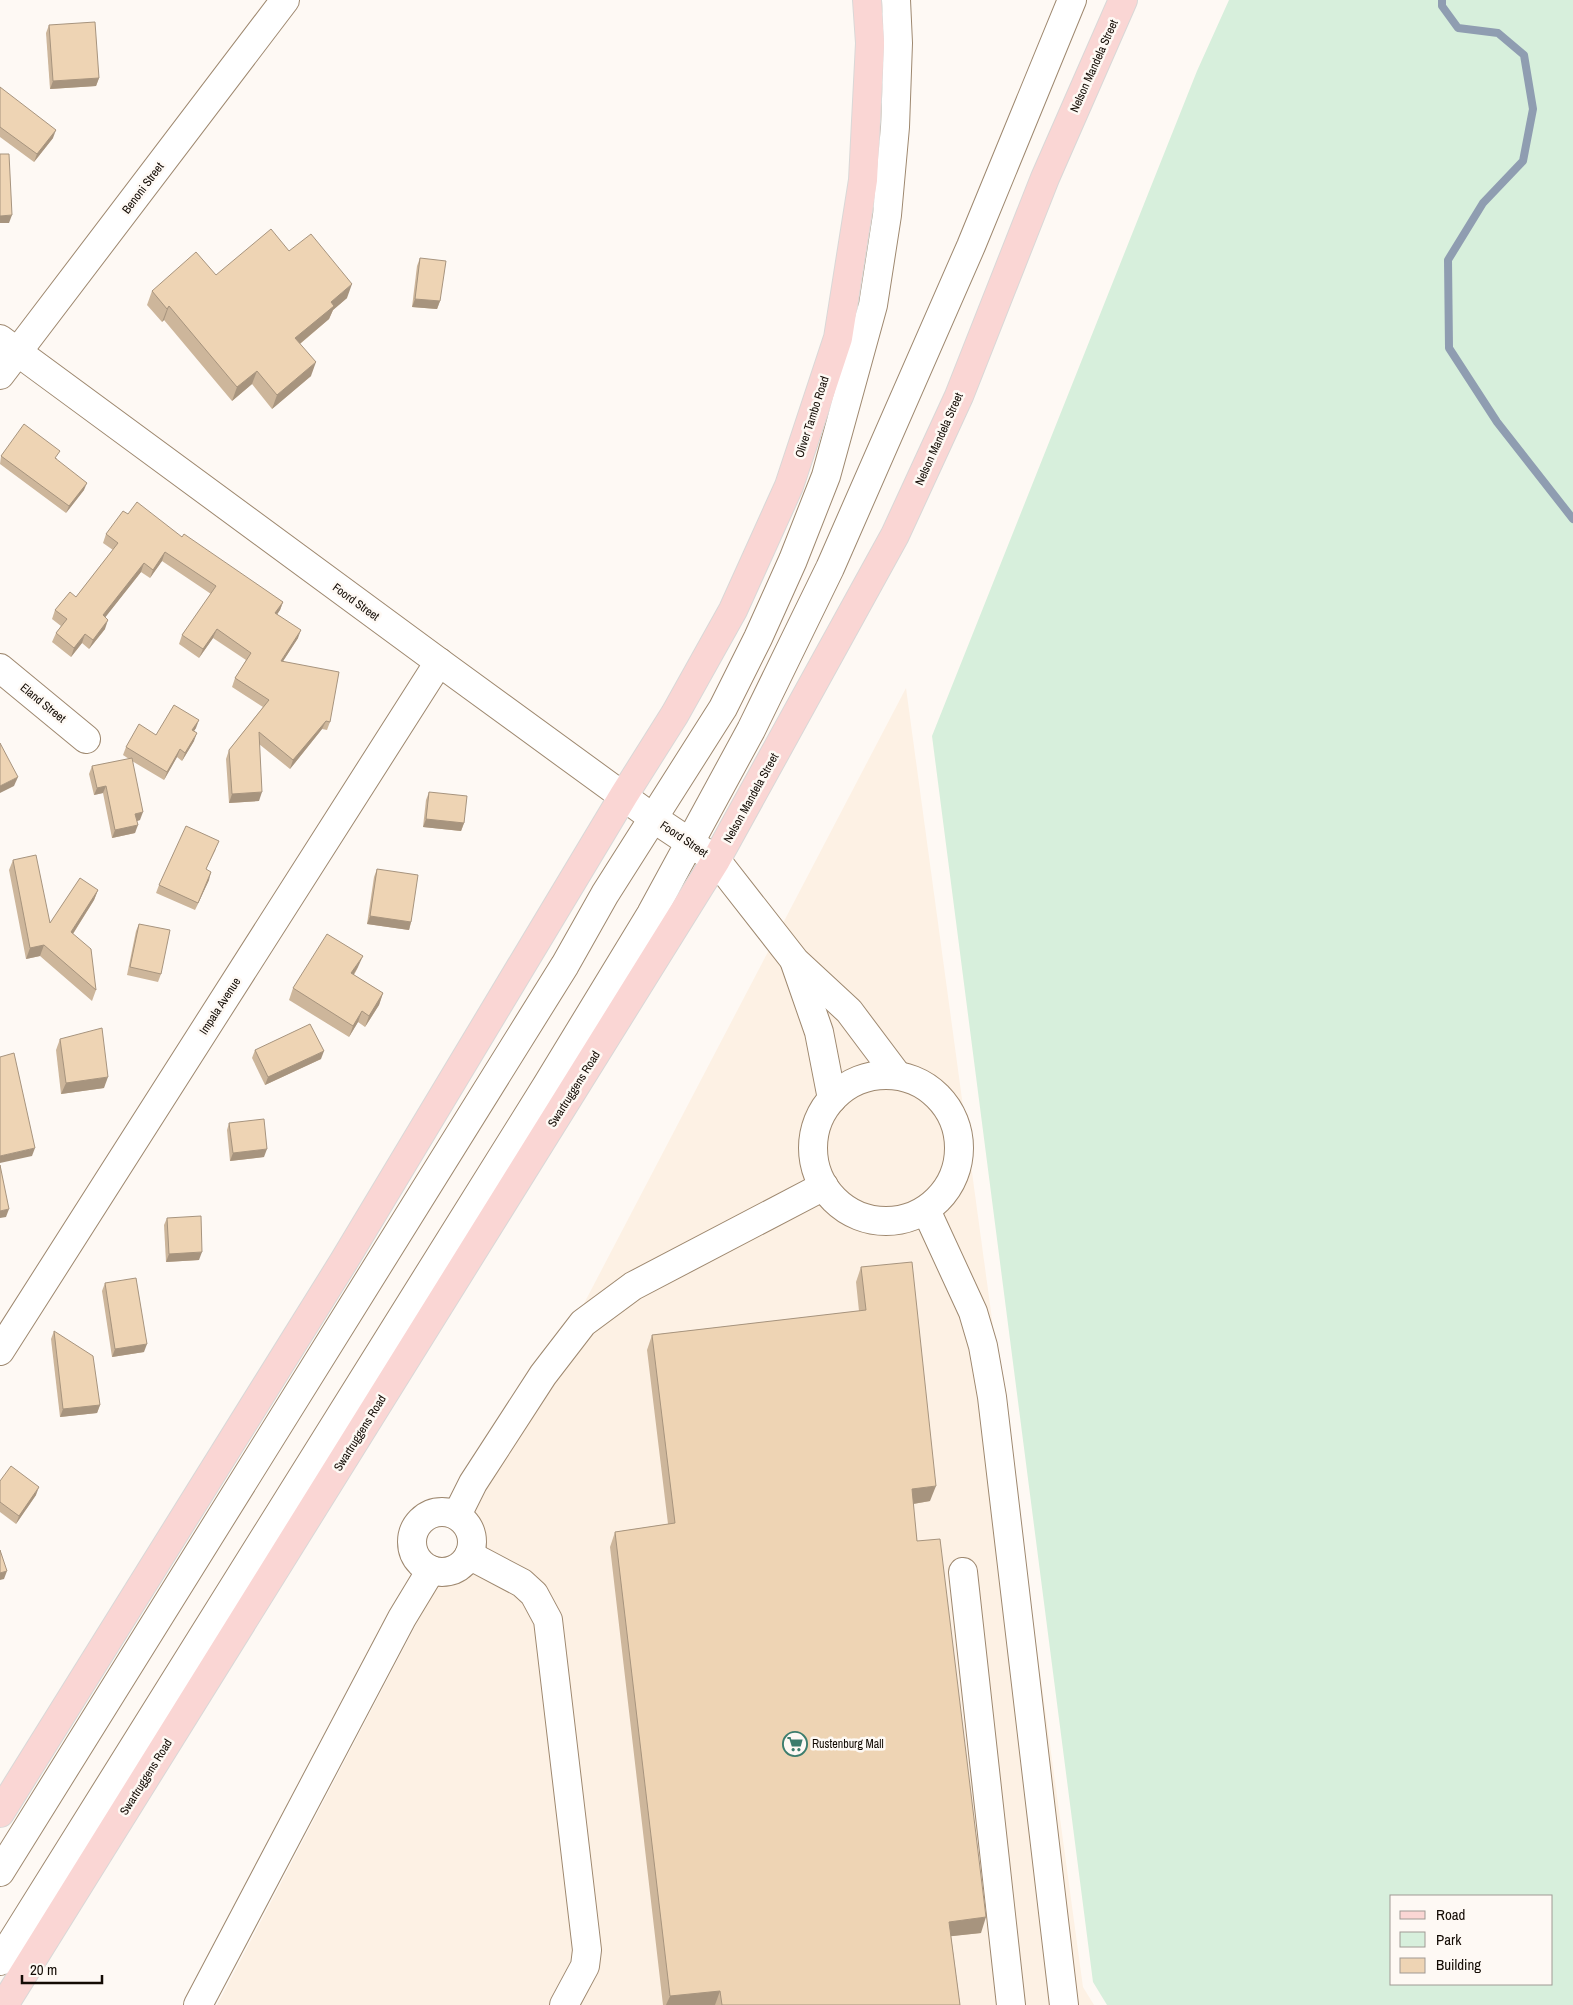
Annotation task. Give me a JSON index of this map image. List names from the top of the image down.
{
  "streets": {
    "main road": ["Nelson Mandela Street", "Oliver Tambo Road", "Swartruggens Road"],
    "street": [
      "Benoni Street",
      "Foord Street",
      "Eland Street",
      "Impala Avenue"
    ]
  },
  "crossings": [
    ["Nelson Mandela Street", "Foord Street"],
    ["Nelson Mandela Street", "Swartruggens Road"],
    ["Benoni Street", "Foord Street"],
    ["Oliver Tambo Road", "Foord Street"],
    ["Foord Street", "Impala Avenue"],
    ["Foord Street", "Swartruggens Road"]
  ],
  "places": {
    "supermarket": ["Rustenburg Mall"]
  },
  "legend": ["Road", "Park", "Building"],
  "scale_bar": "20 m"
}
